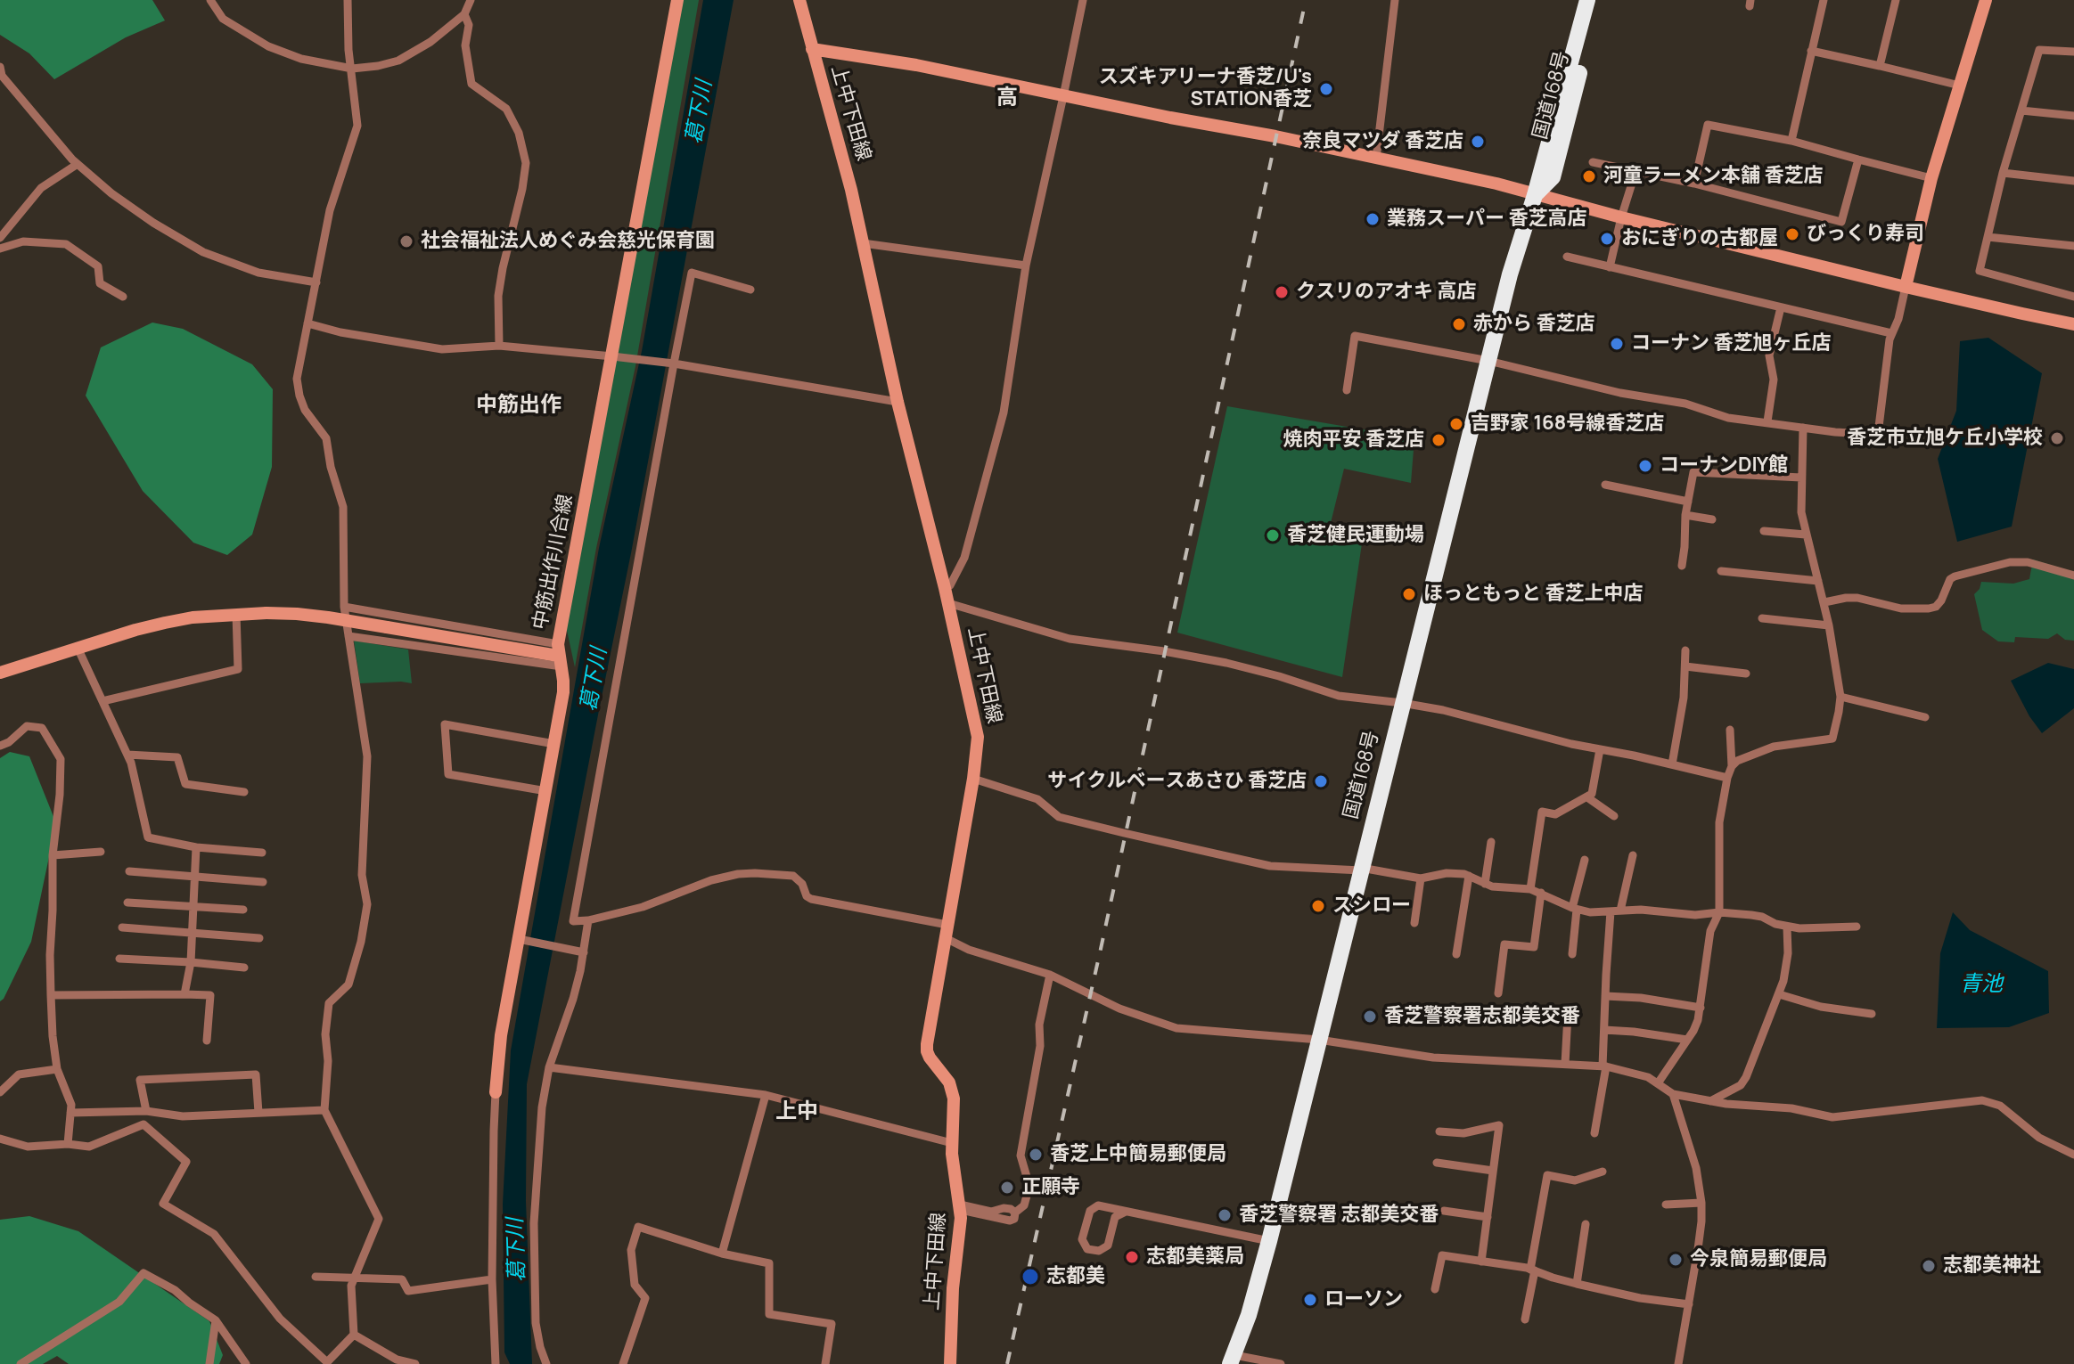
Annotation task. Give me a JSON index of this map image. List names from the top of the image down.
{
  "streets": {
    "highway": ["国道168号"],
    "main road": ["上中下田線", "中筋出作川合線"]
  },
  "districts": ["高", "中筋出作", "上中"],
  "water": ["葛下川", "青池"],
  "places": [
    "スズキアリーナ香芝/U's STATION香芝",
    "奈良マツダ 香芝店",
    "河童ラーメン本舗 香芝店",
    "業務スーパー 香芝高店",
    "びっくり寿司",
    "おにぎりの古都屋",
    "社会福祉法人めぐみ会慈光保育園",
    "クスリのアオキ 高店",
    "赤から 香芝店",
    "コーナン 香芝旭ヶ丘店",
    "吉野家 168号線香芝店",
    "香芝市立旭ケ丘小学校",
    "焼肉平安 香芝店",
    "コーナンDIY館",
    "香芝健民運動場",
    "ほっともっと 香芝上中店",
    "サイクルベースあさひ 香芝店",
    "スシロー",
    "香芝警察署志都美交番",
    "香芝上中簡易郵便局",
    "正願寺",
    "香芝警察署 志都美交番",
    "志都美薬局",
    "今泉簡易郵便局",
    "志都美神社",
    "志都美",
    "ローソン"
  ]
}
